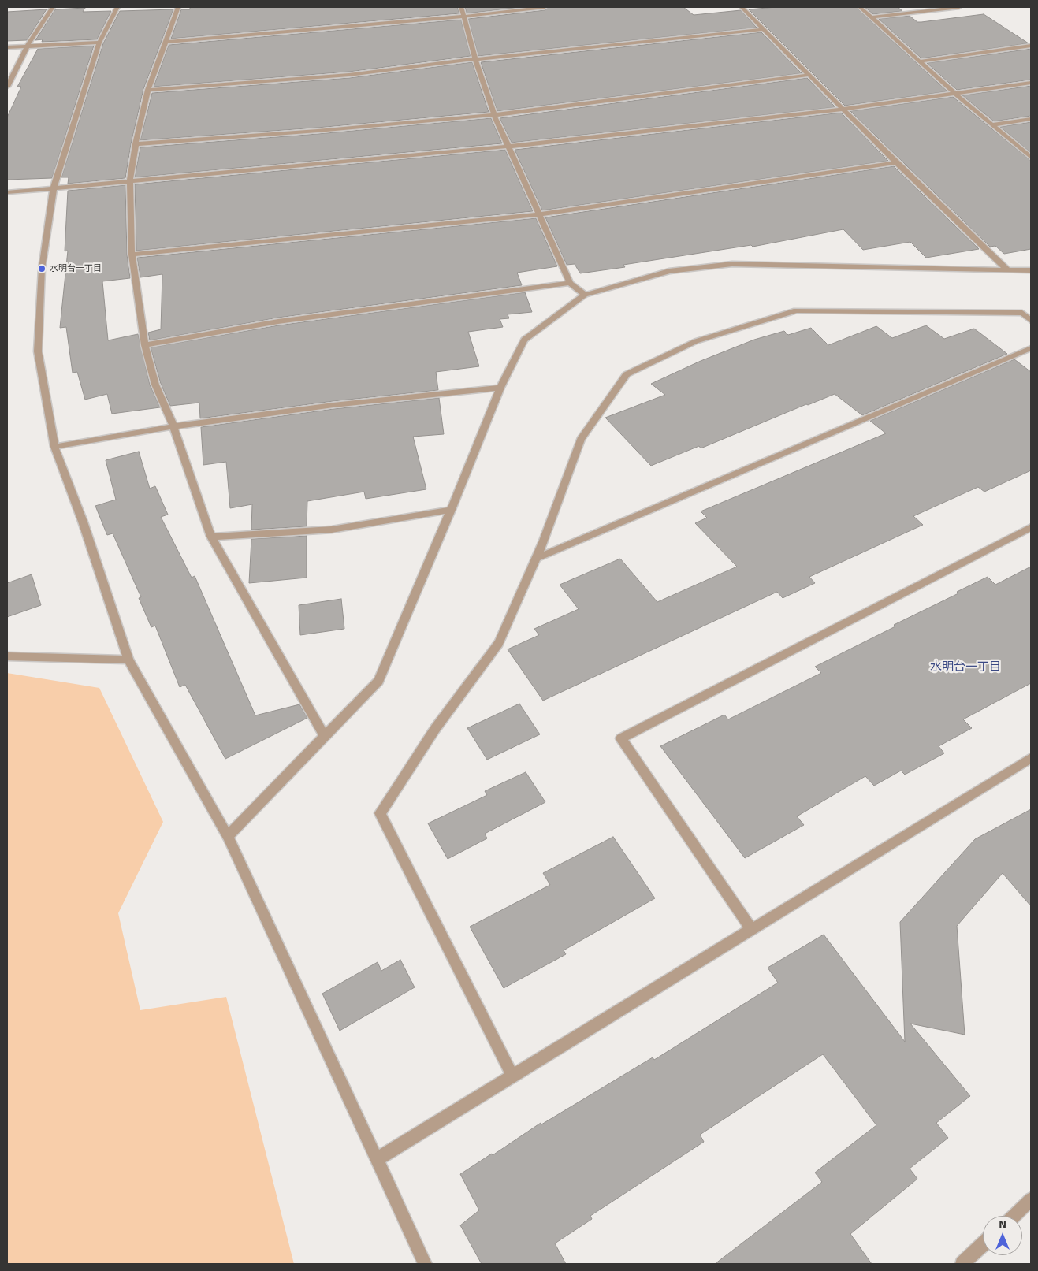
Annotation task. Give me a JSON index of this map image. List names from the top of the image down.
{
  "districts": ["水明台一丁目"],
  "places": ["水明台一丁目"],
  "north": "top"
}
